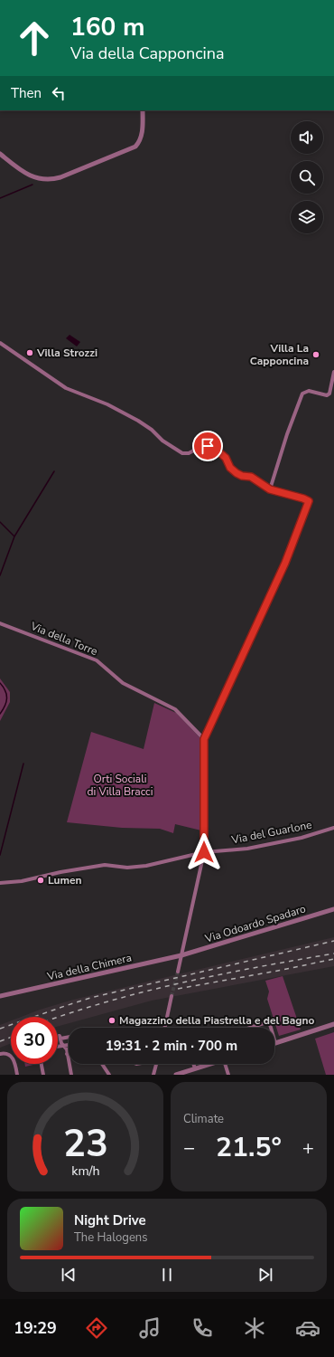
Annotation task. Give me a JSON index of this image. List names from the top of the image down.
{
  "streets": {
    "street": [
      "Via della Torre",
      "Via del Guarlone",
      "Via Odoardo Spadaro",
      "Via della Chimera"
    ]
  },
  "crossings": [
    ["Via Odoardo Spadaro", "Via della Chimera"]
  ],
  "parks": ["Orti Sociali di Villa Bracci"],
  "places": [
    "Villa Strozzi",
    "Villa La Capponcina",
    "Lumen",
    "Magazzino della Piastrella e del Bagno"
  ],
  "page": {
    "turn": ["160 m", "Via della Capponcina"],
    "then": "Then",
    "limit": "30",
    "trip": "19:31 · 2 min · 700 m",
    "tile": "Climate",
    "heat": ["−", "21.5°", "+"],
    "song": ["Night Drive", "The Halogens"],
    "tabs": "19:29",
    "gauge": ["23", "km/h"]
  }
}
